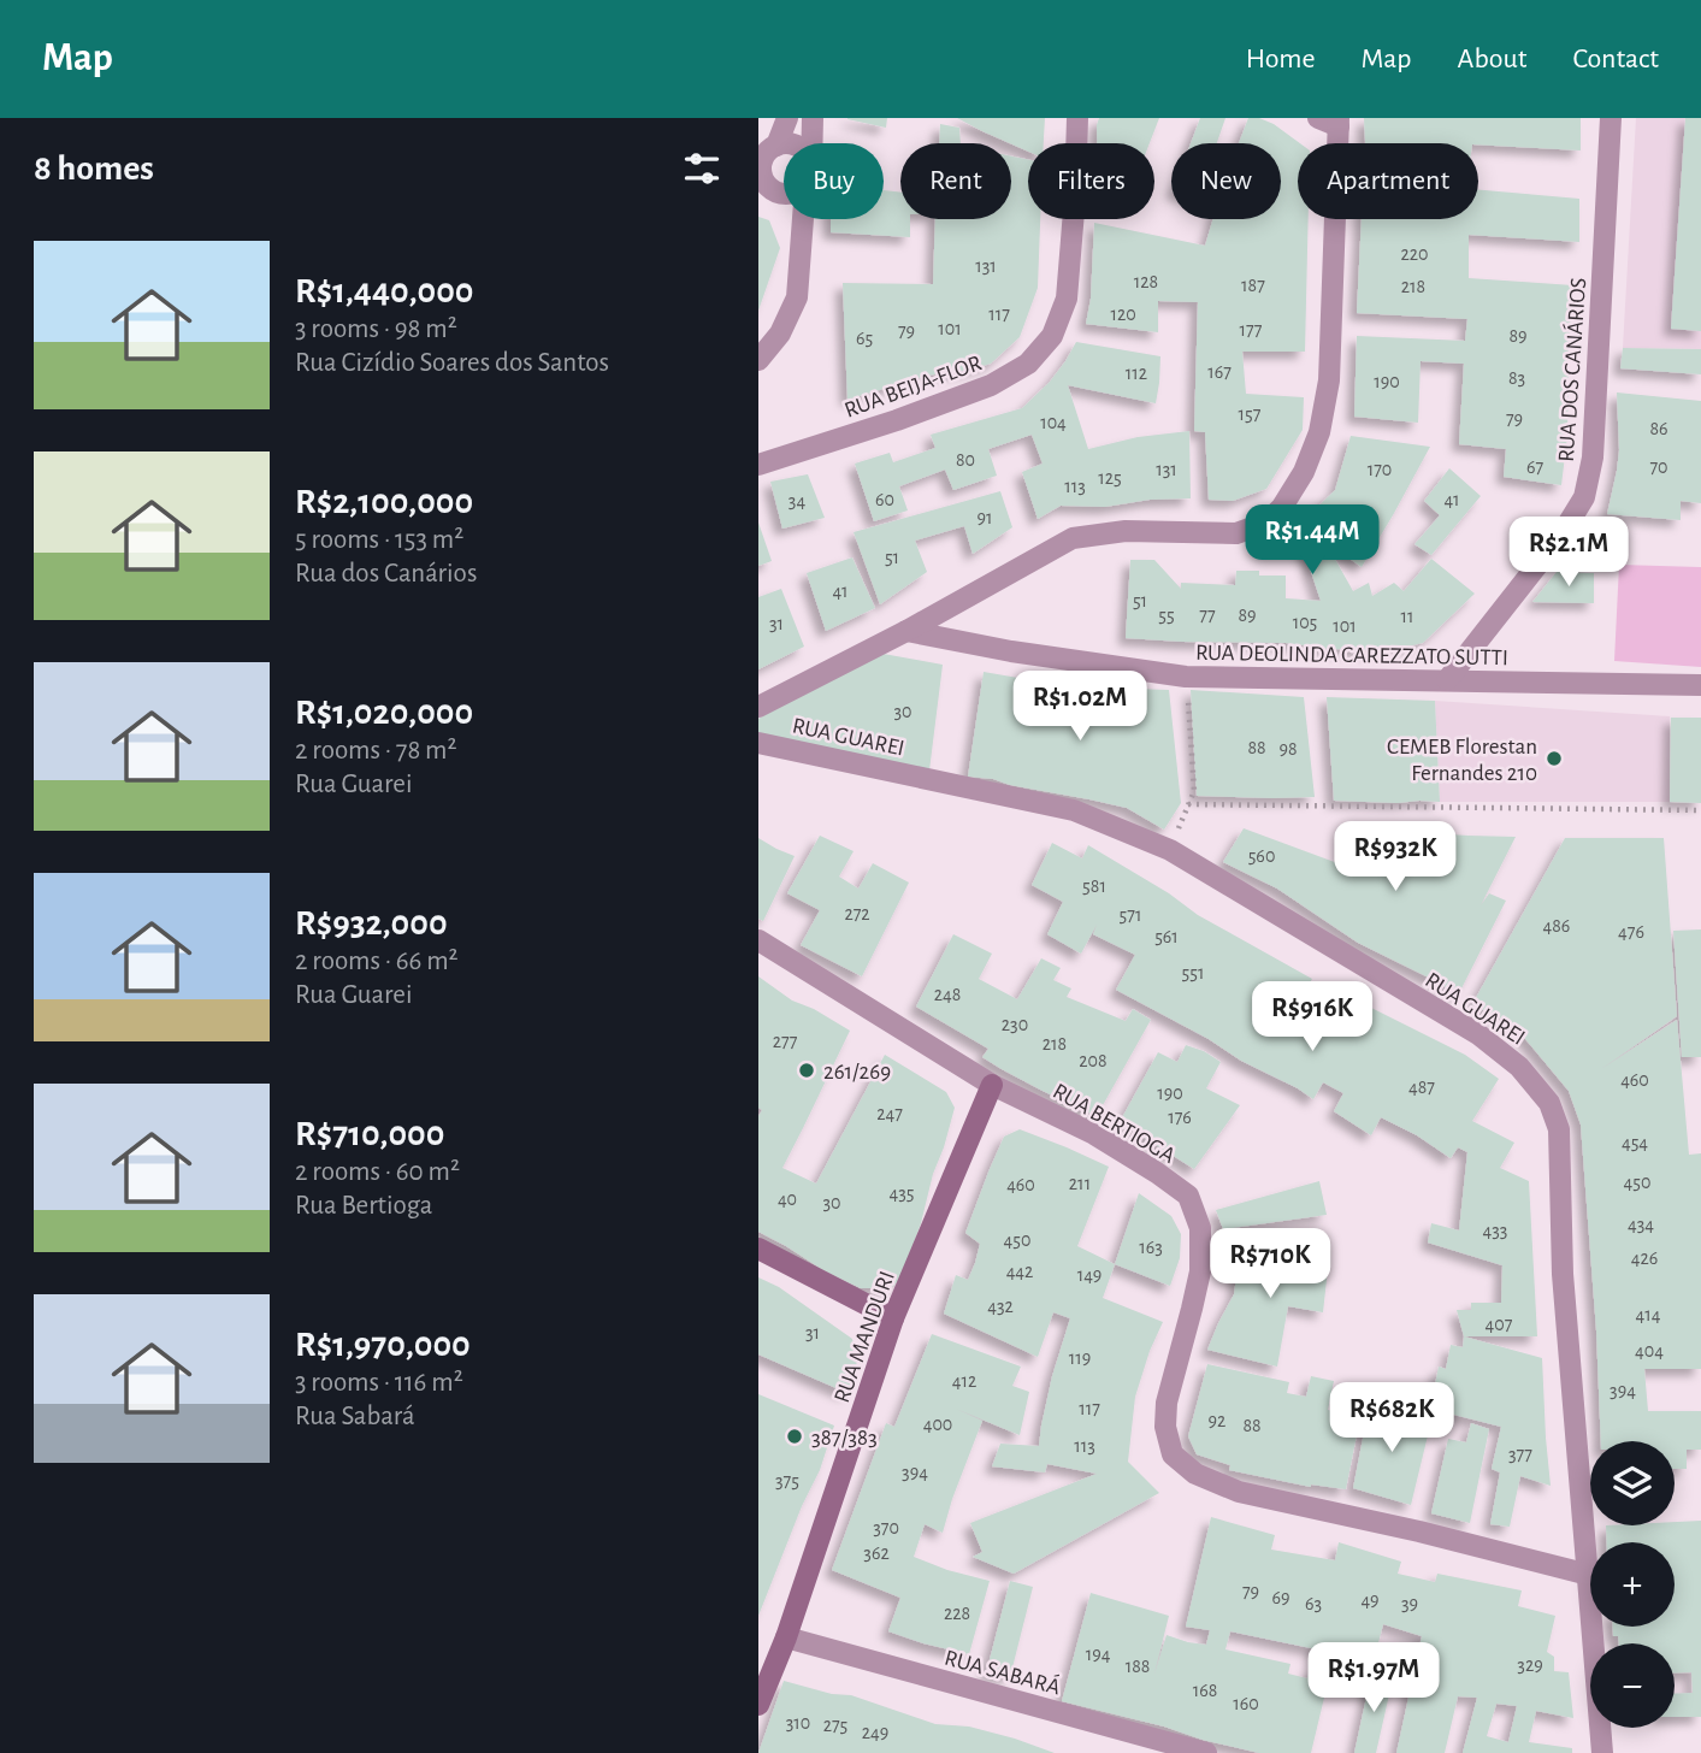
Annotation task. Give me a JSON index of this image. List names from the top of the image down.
{
  "streets": {
    "street": [
      "RUA DOS CANÁRIOS",
      "RUA BEIJA-FLOR",
      "RUA DEOLINDA CAREZZATO SUTTI",
      "RUA GUAREI",
      "RUA BERTIOGA",
      "RUA MANDURI",
      "RUA SABARÁ"
    ]
  },
  "crossings": [
    ["RUA DOS CANÁRIOS", "RUA DEOLINDA CAREZZATO SUTTI"],
    ["RUA GUAREI", "RUA BERTIOGA"],
    ["RUA BERTIOGA", "RUA MANDURI"],
    ["RUA MANDURI", "RUA SABARÁ"]
  ],
  "places": ["CEMEB Florestan Fernandes 210", "261/269", "387/383"],
  "house_numbers": [
    "220",
    "131",
    "128",
    "187",
    "218",
    "117",
    "120",
    "101",
    "177",
    "79",
    "89",
    "65",
    "167",
    "112",
    "83",
    "190",
    "157",
    "79",
    "104",
    "86",
    "80",
    "67",
    "70",
    "131",
    "170",
    "125",
    "113",
    "60",
    "41",
    "34",
    "91",
    "51",
    "41",
    "51",
    "55",
    "77",
    "89",
    "11",
    "105",
    "31",
    "101",
    "30",
    "88",
    "98",
    "560",
    "581",
    "272",
    "571",
    "486",
    "476",
    "561",
    "551",
    "248",
    "230",
    "277",
    "218",
    "208",
    "460",
    "487",
    "190",
    "247",
    "176",
    "454",
    "450",
    "211",
    "460",
    "435",
    "40",
    "30",
    "434",
    "433",
    "450",
    "163",
    "426",
    "442",
    "149",
    "432",
    "414",
    "407",
    "31",
    "404",
    "119",
    "412",
    "394",
    "117",
    "92",
    "400",
    "88",
    "113",
    "377",
    "394",
    "375",
    "370",
    "362",
    "79",
    "69",
    "49",
    "63",
    "39",
    "228",
    "194",
    "329",
    "188",
    "168",
    "160",
    "310",
    "275",
    "249"
  ],
  "page": {
    "header": "Map",
    "nav": [
      "Home",
      "Map",
      "About",
      "Contact"
    ],
    "heading": "8 homes",
    "chip": [
      "Buy",
      "Rent",
      "Filters",
      "New",
      "Apartment"
    ],
    "list": [
      {
        "name": "R$1,440,000",
        "note": "3 rooms · 98 m² · Rua Cizídio Soares dos Santos"
      },
      {
        "name": "R$2,100,000",
        "note": "5 rooms · 153 m² · Rua dos Canários"
      },
      {
        "name": "R$1,020,000",
        "note": "2 rooms · 78 m² · Rua Guarei"
      },
      {
        "name": "R$932,000",
        "note": "2 rooms · 66 m² · Rua Guarei"
      },
      {
        "name": "R$710,000",
        "note": "2 rooms · 60 m² · Rua Bertioga"
      },
      {
        "name": "R$1,970,000",
        "note": "3 rooms · 116 m² · Rua Sabará"
      }
    ],
    "price": [
      "R$1.44M",
      "R$2.1M",
      "R$1.02M",
      "R$932K",
      "R$916K",
      "R$710K",
      "R$682K",
      "R$1.97M"
    ],
    "map_buttons": ["+", "−"]
  }
}
